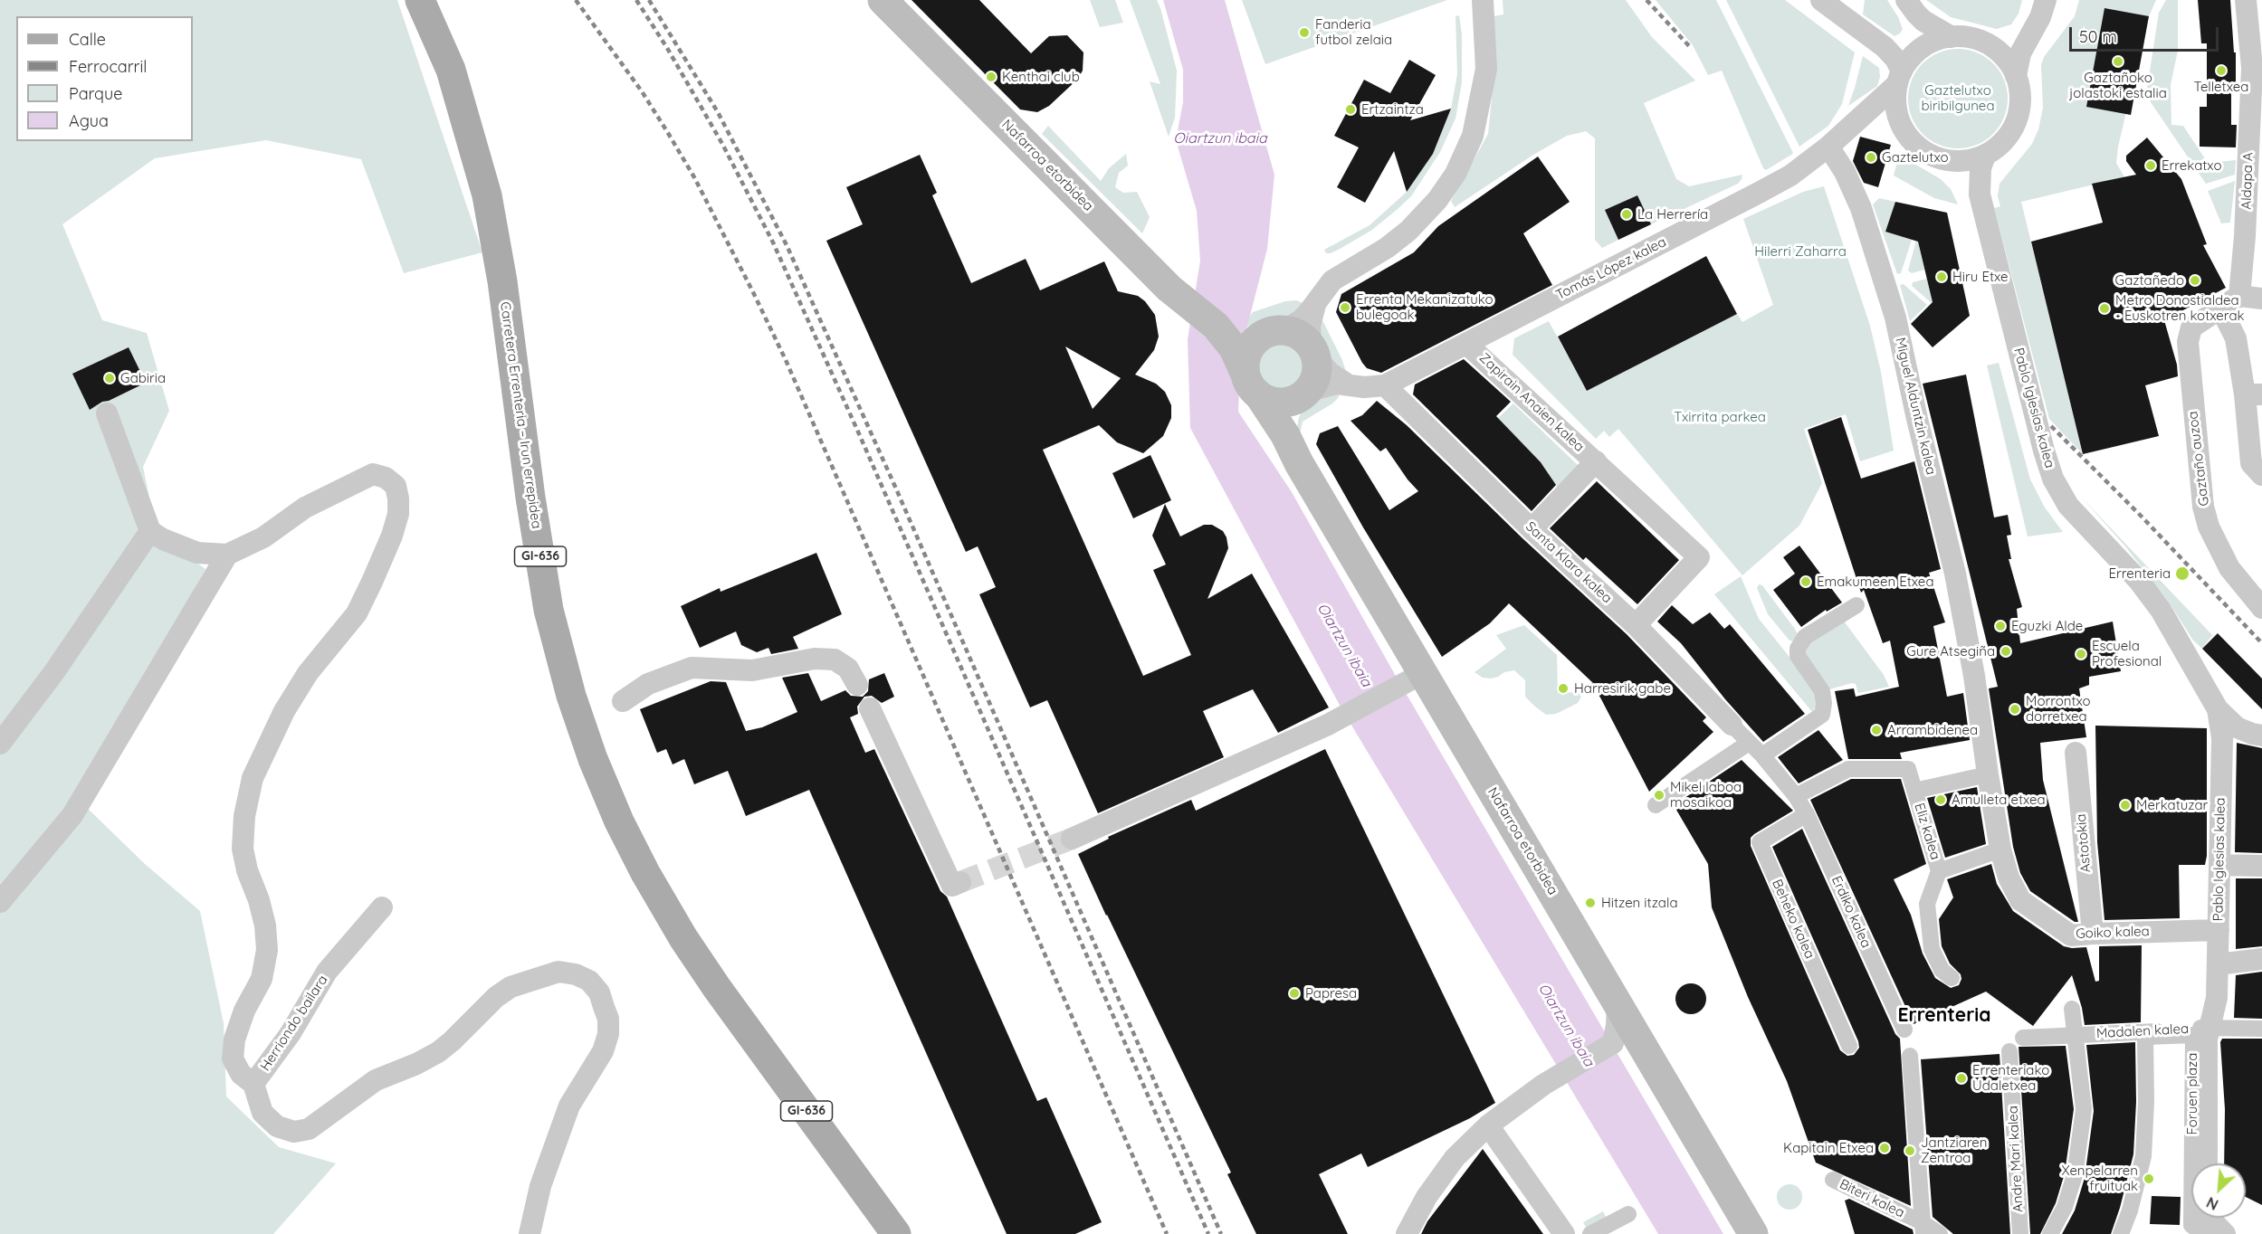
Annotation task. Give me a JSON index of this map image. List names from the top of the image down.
{
  "streets": {
    "main road": ["Nafarroa etorbidea", "Carretera Errenteria – Irun errepidea", "GI-636"],
    "street": [
      "Aldapa A",
      "Tomás López kalea",
      "Zapirain Anaien kalea",
      "Miguel Alduntzin kalea",
      "Pablo Iglesias kalea",
      "Gaztaño auzoa",
      "Santa Klara kalea",
      "Eliz kalea",
      "Astotokia",
      "Erdiko kalea",
      "Beheko kalea",
      "Goiko kalea",
      "Herriondo bailara",
      "Madalen kalea",
      "Foruen plaza",
      "Andre Mari kalea",
      "Biteri kalea"
    ]
  },
  "crossings": [
    ["Nafarroa etorbidea", "Tomás López kalea"],
    ["Aldapa A", "Gaztaño auzoa"],
    ["Tomás López kalea", "Zapirain Anaien kalea"],
    ["Tomás López kalea", "Miguel Alduntzin kalea"],
    ["Tomás López kalea", "Pablo Iglesias kalea"],
    ["Tomás López kalea", "Santa Klara kalea"],
    ["Zapirain Anaien kalea", "Santa Klara kalea"],
    ["Miguel Alduntzin kalea", "Goiko kalea"],
    ["Pablo Iglesias kalea", "Goiko kalea"],
    ["Pablo Iglesias kalea", "Foruen plaza"],
    ["Santa Klara kalea", "Eliz kalea"],
    ["Santa Klara kalea", "Erdiko kalea"],
    ["Eliz kalea", "Erdiko kalea"],
    ["Eliz kalea", "Goiko kalea"],
    ["Astotokia", "Goiko kalea"],
    ["Erdiko kalea", "Beheko kalea"],
    ["Madalen kalea", "Foruen plaza"]
  ],
  "districts": ["Errenteria"],
  "water": ["Oiartzun ibaia"],
  "parks": ["Gaztelutxo biribilgunea", "Hilerri Zaharra", "Txirrita parkea"],
  "places": [
    "Fanderia futbol zelaia",
    "Gaztañoko jolastoki estalia",
    "Telletxea",
    "Kenthai club",
    "Ertzaintza",
    "Gaztelutxo",
    "Errekatxo",
    "La Herrería",
    "Hiru Etxe",
    "Gaztañedo",
    "Errenta Mekanizatuko bulegoak",
    "Metro Donostialdea - Euskotren kotxerak",
    "Gabiria",
    "Errenteria",
    "Emakumeen Etxea",
    "Eguzki Alde",
    "Gure Atsegiña",
    "Escuela Profesional",
    "Harresirik gabe",
    "Morrontxo dorretxea",
    "Arrambidenea",
    "Mikel laboa mosaikoa",
    "Amulleta etxea",
    "Merkatuzar",
    "Hitzen itzala",
    "Papresa",
    "Errenteriako Udaletxea",
    "Kapitain Etxea",
    "Jantziaren Zentroa",
    "Xenpelarren fruituak"
  ],
  "legend": [
    "Calle",
    "Ferrocarril",
    "Parque",
    "Agua"
  ],
  "scale_bar": "50 m",
  "north": "bottom left"
}
